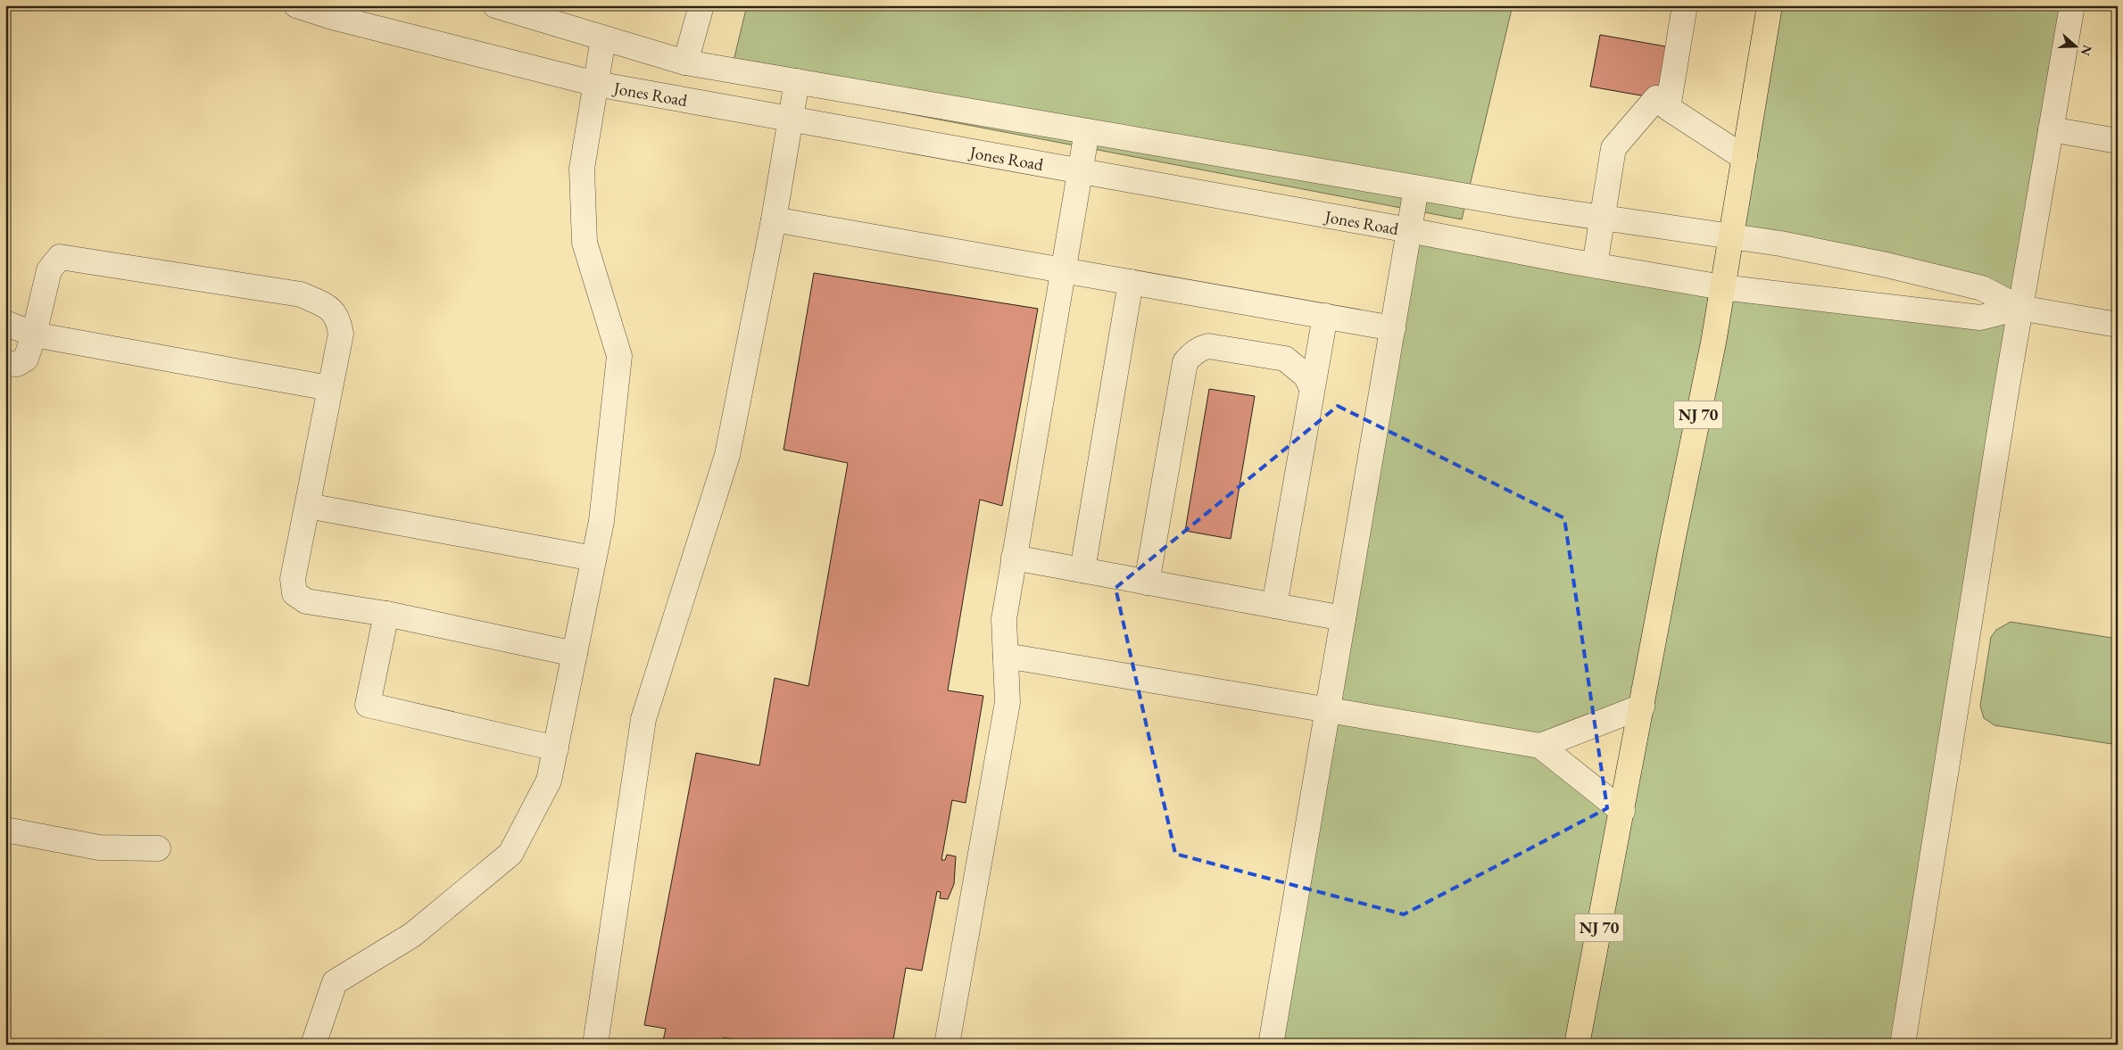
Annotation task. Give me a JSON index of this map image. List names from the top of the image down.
{
  "streets": {
    "highway": ["NJ 70"],
    "street": ["Jones Road"]
  },
  "crossings": [
    ["Jones Road", "NJ 70"]
  ],
  "north": "right"
}
